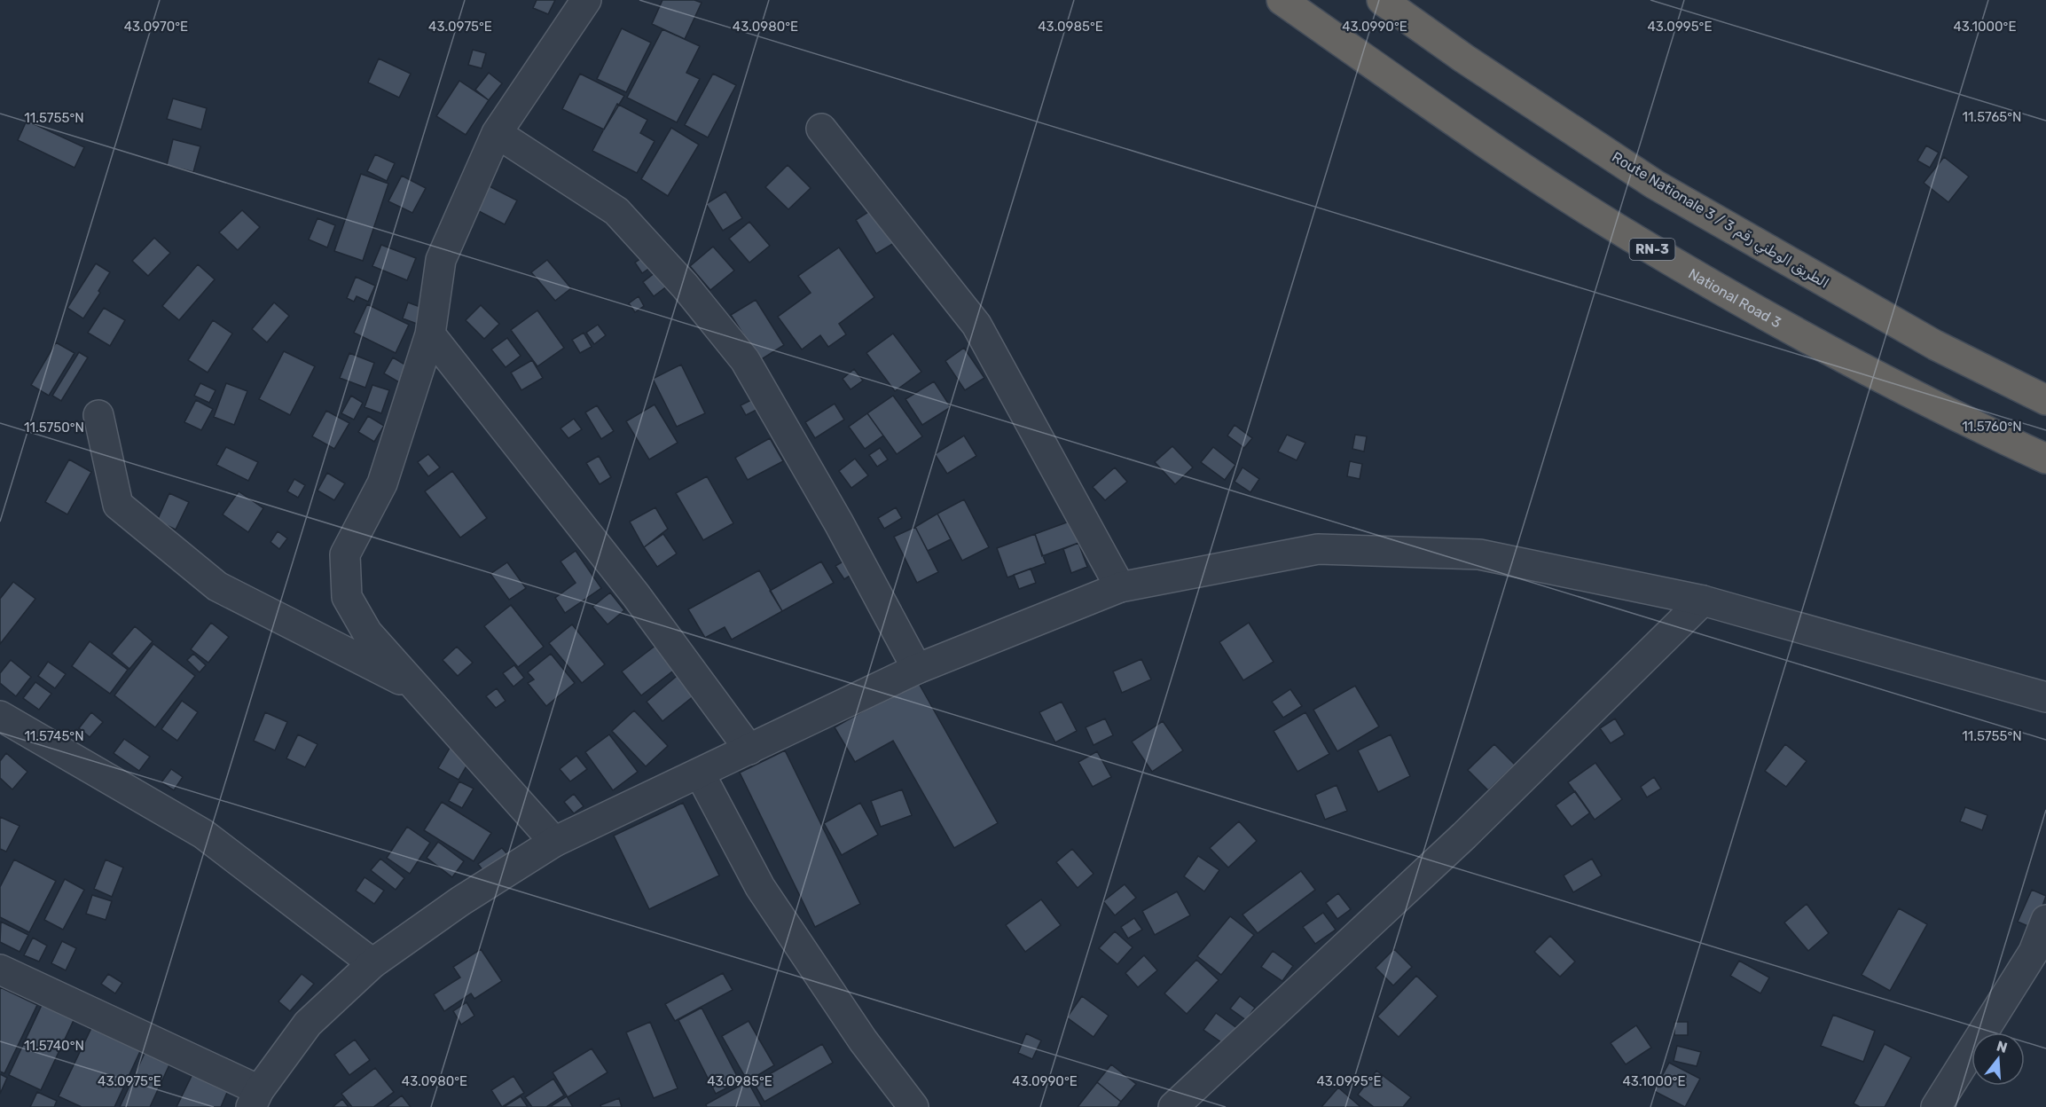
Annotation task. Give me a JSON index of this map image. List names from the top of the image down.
{
  "streets": {
    "highway": ["Route Nationale 3 / الطريق الوطني رقم 3", "RN-3", "National Road 3"]
  },
  "north": "top",
  "coordinates": [
    "43.0970°E",
    "43.0975°E",
    "43.0980°E",
    "43.0985°E",
    "43.0990°E",
    "43.0995°E",
    "43.1000°E",
    "11.5765°N",
    "11.5755°N",
    "11.5760°N",
    "11.5750°N",
    "11.5745°N",
    "11.5740°N"
  ]
}
